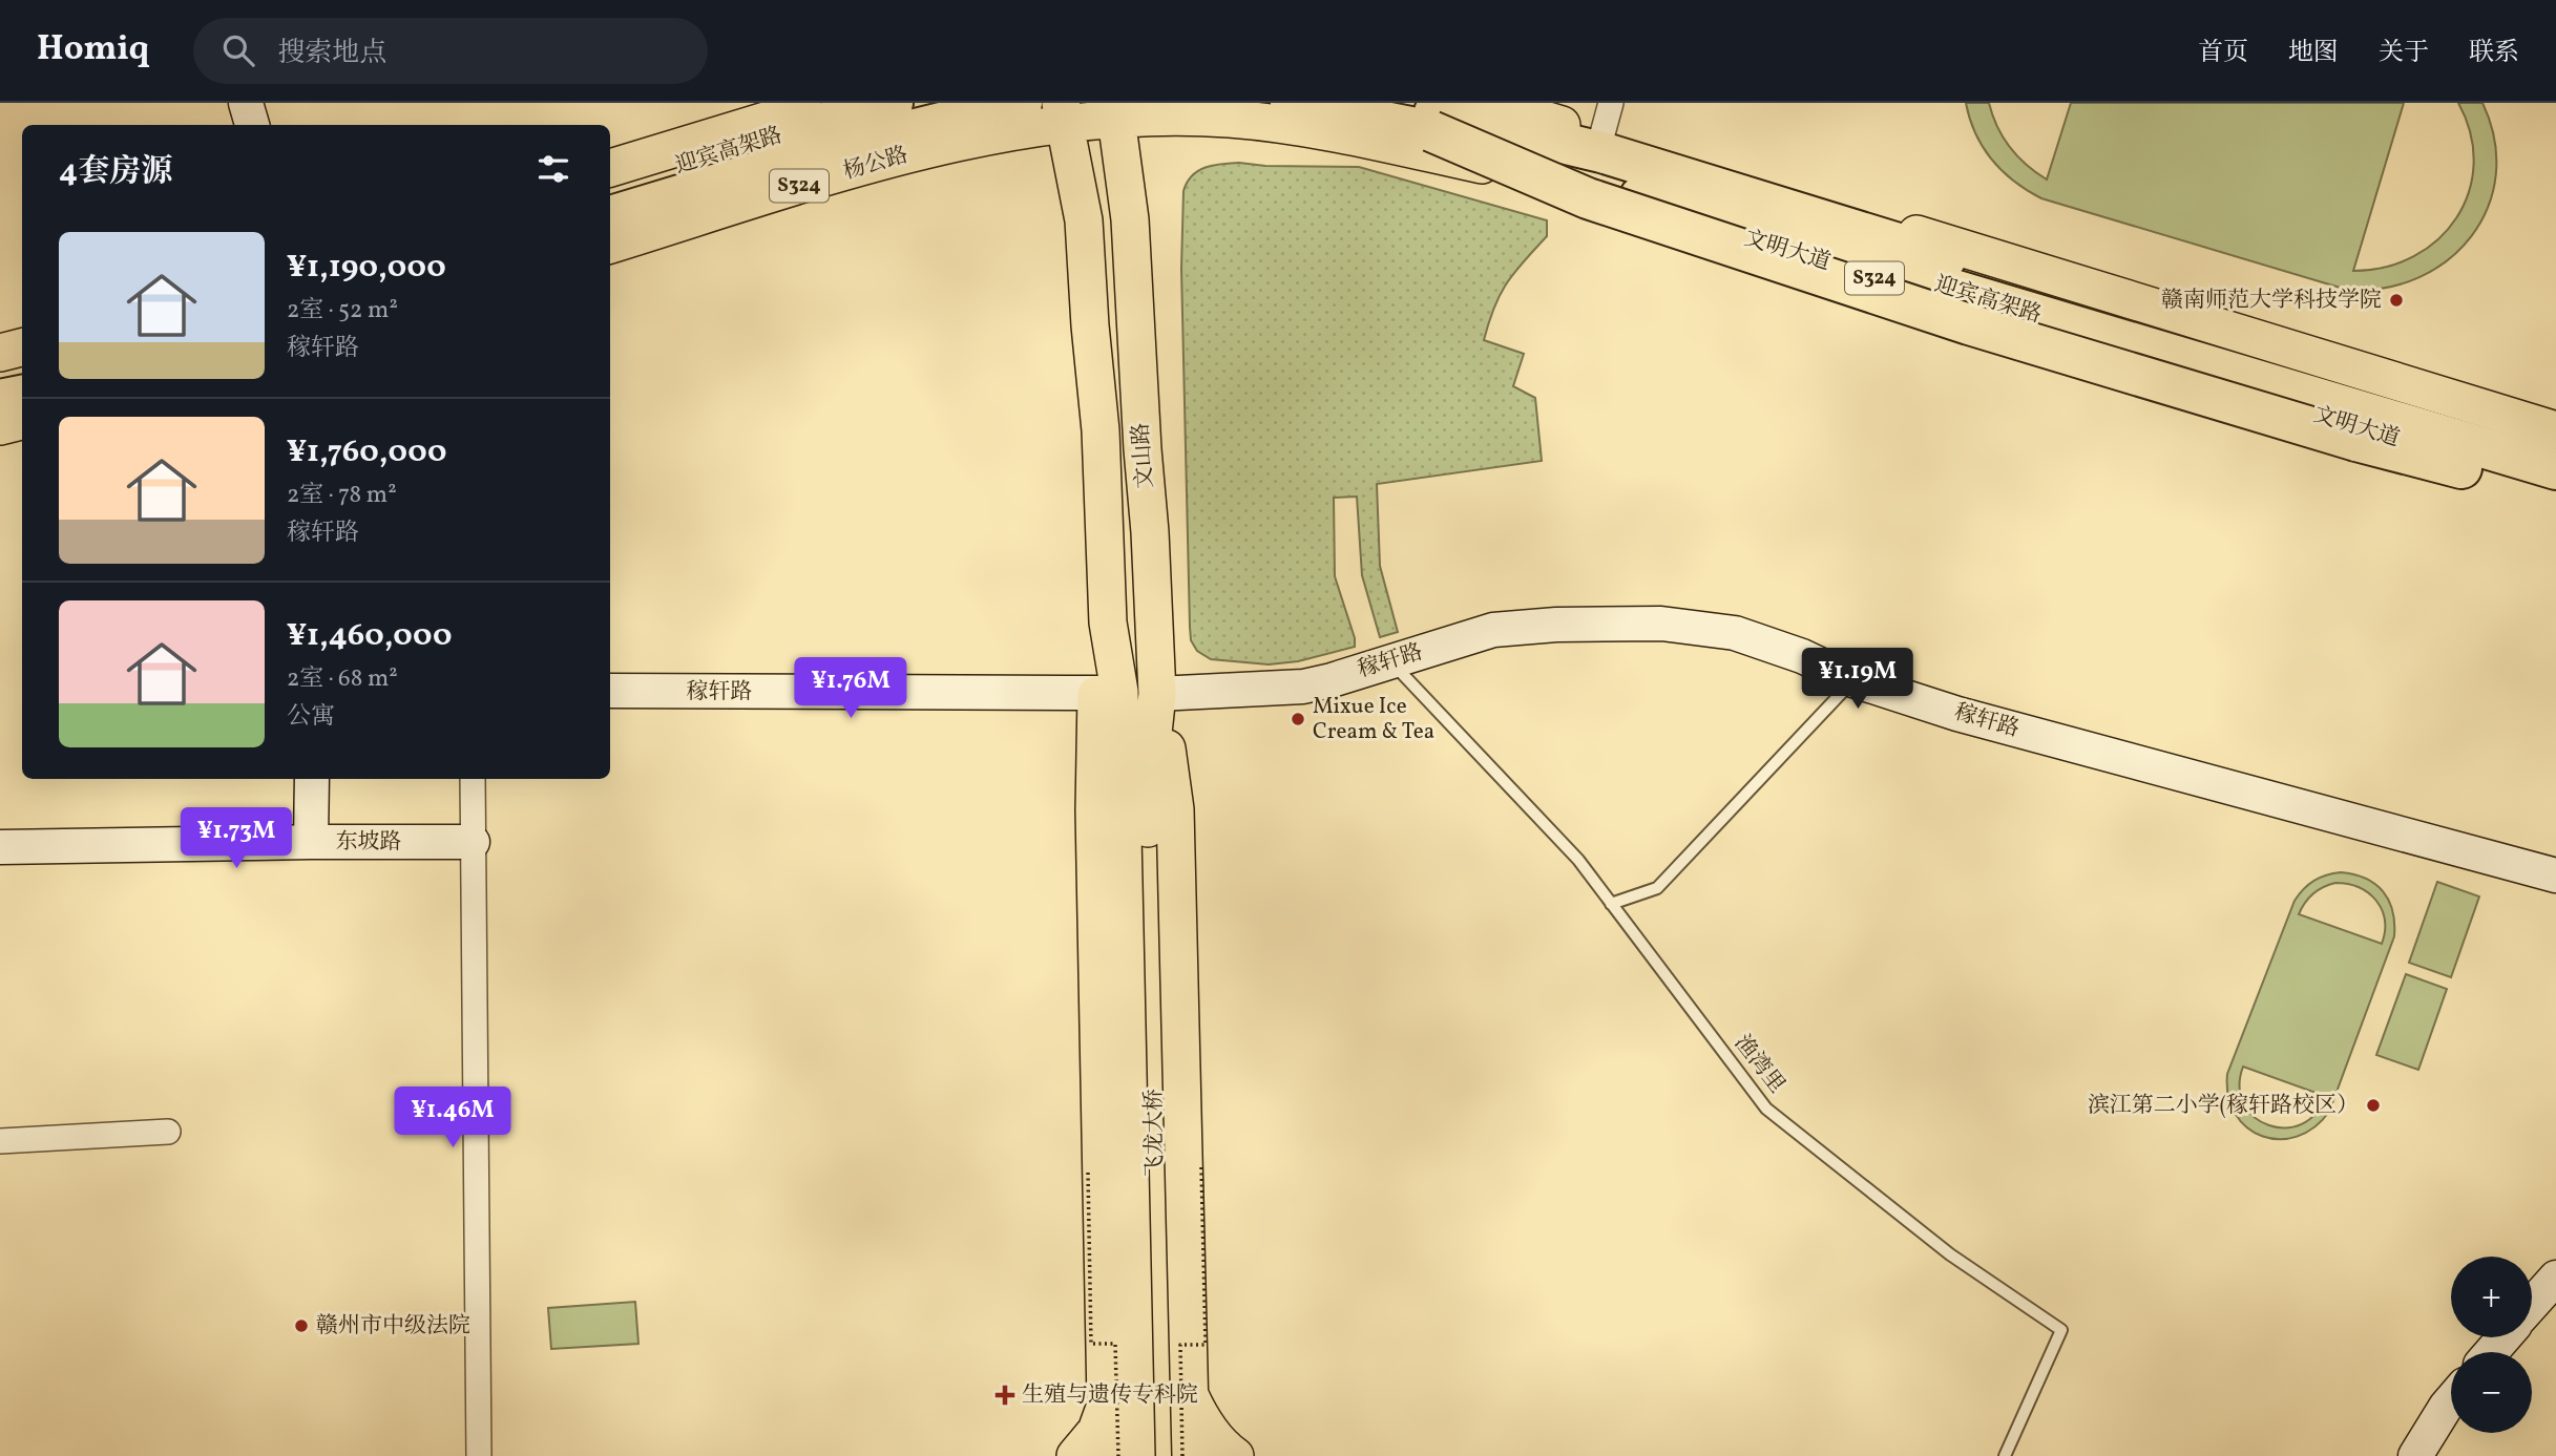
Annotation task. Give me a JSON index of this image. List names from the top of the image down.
{
  "streets": {
    "highway": ["迎宾高架路"],
    "main road": [
      "杨公路",
      "S324",
      "文明大道",
      "文山路",
      "飞龙大桥"
    ],
    "street": ["稼轩路", "东坡路"],
    "lane": ["渔湾里"]
  },
  "crossings": [
    ["杨公路", "文明大道"],
    ["杨公路", "文山路"],
    ["文明大道", "文山路"],
    ["文山路", "稼轩路"],
    ["文山路", "飞龙大桥"],
    ["稼轩路", "渔湾里"]
  ],
  "places": {
    "other": [
      "赣南师范大学科技学院",
      "Mixue Ice Cream & Tea",
      "滨江第二小学(稼轩路校区）",
      "赣州市中级法院"
    ],
    "health": ["生殖与遗传专科院"]
  },
  "page": {
    "header": "Homiq",
    "search": "搜索地点",
    "nav": [
      "首页",
      "地图",
      "关于",
      "联系"
    ],
    "heading": "4套房源",
    "list": [
      {
        "name": "¥1,190,000",
        "note": "2室 · 52 m² · 稼轩路"
      },
      {
        "name": "¥1,760,000",
        "note": "2室 · 78 m² · 稼轩路"
      },
      {
        "name": "¥1,460,000",
        "note": "2室 · 68 m² · 公寓"
      }
    ],
    "price": [
      "¥1.19M",
      "¥1.76M",
      "¥1.73M",
      "¥1.46M"
    ],
    "map_buttons": ["+", "−"]
  }
}
